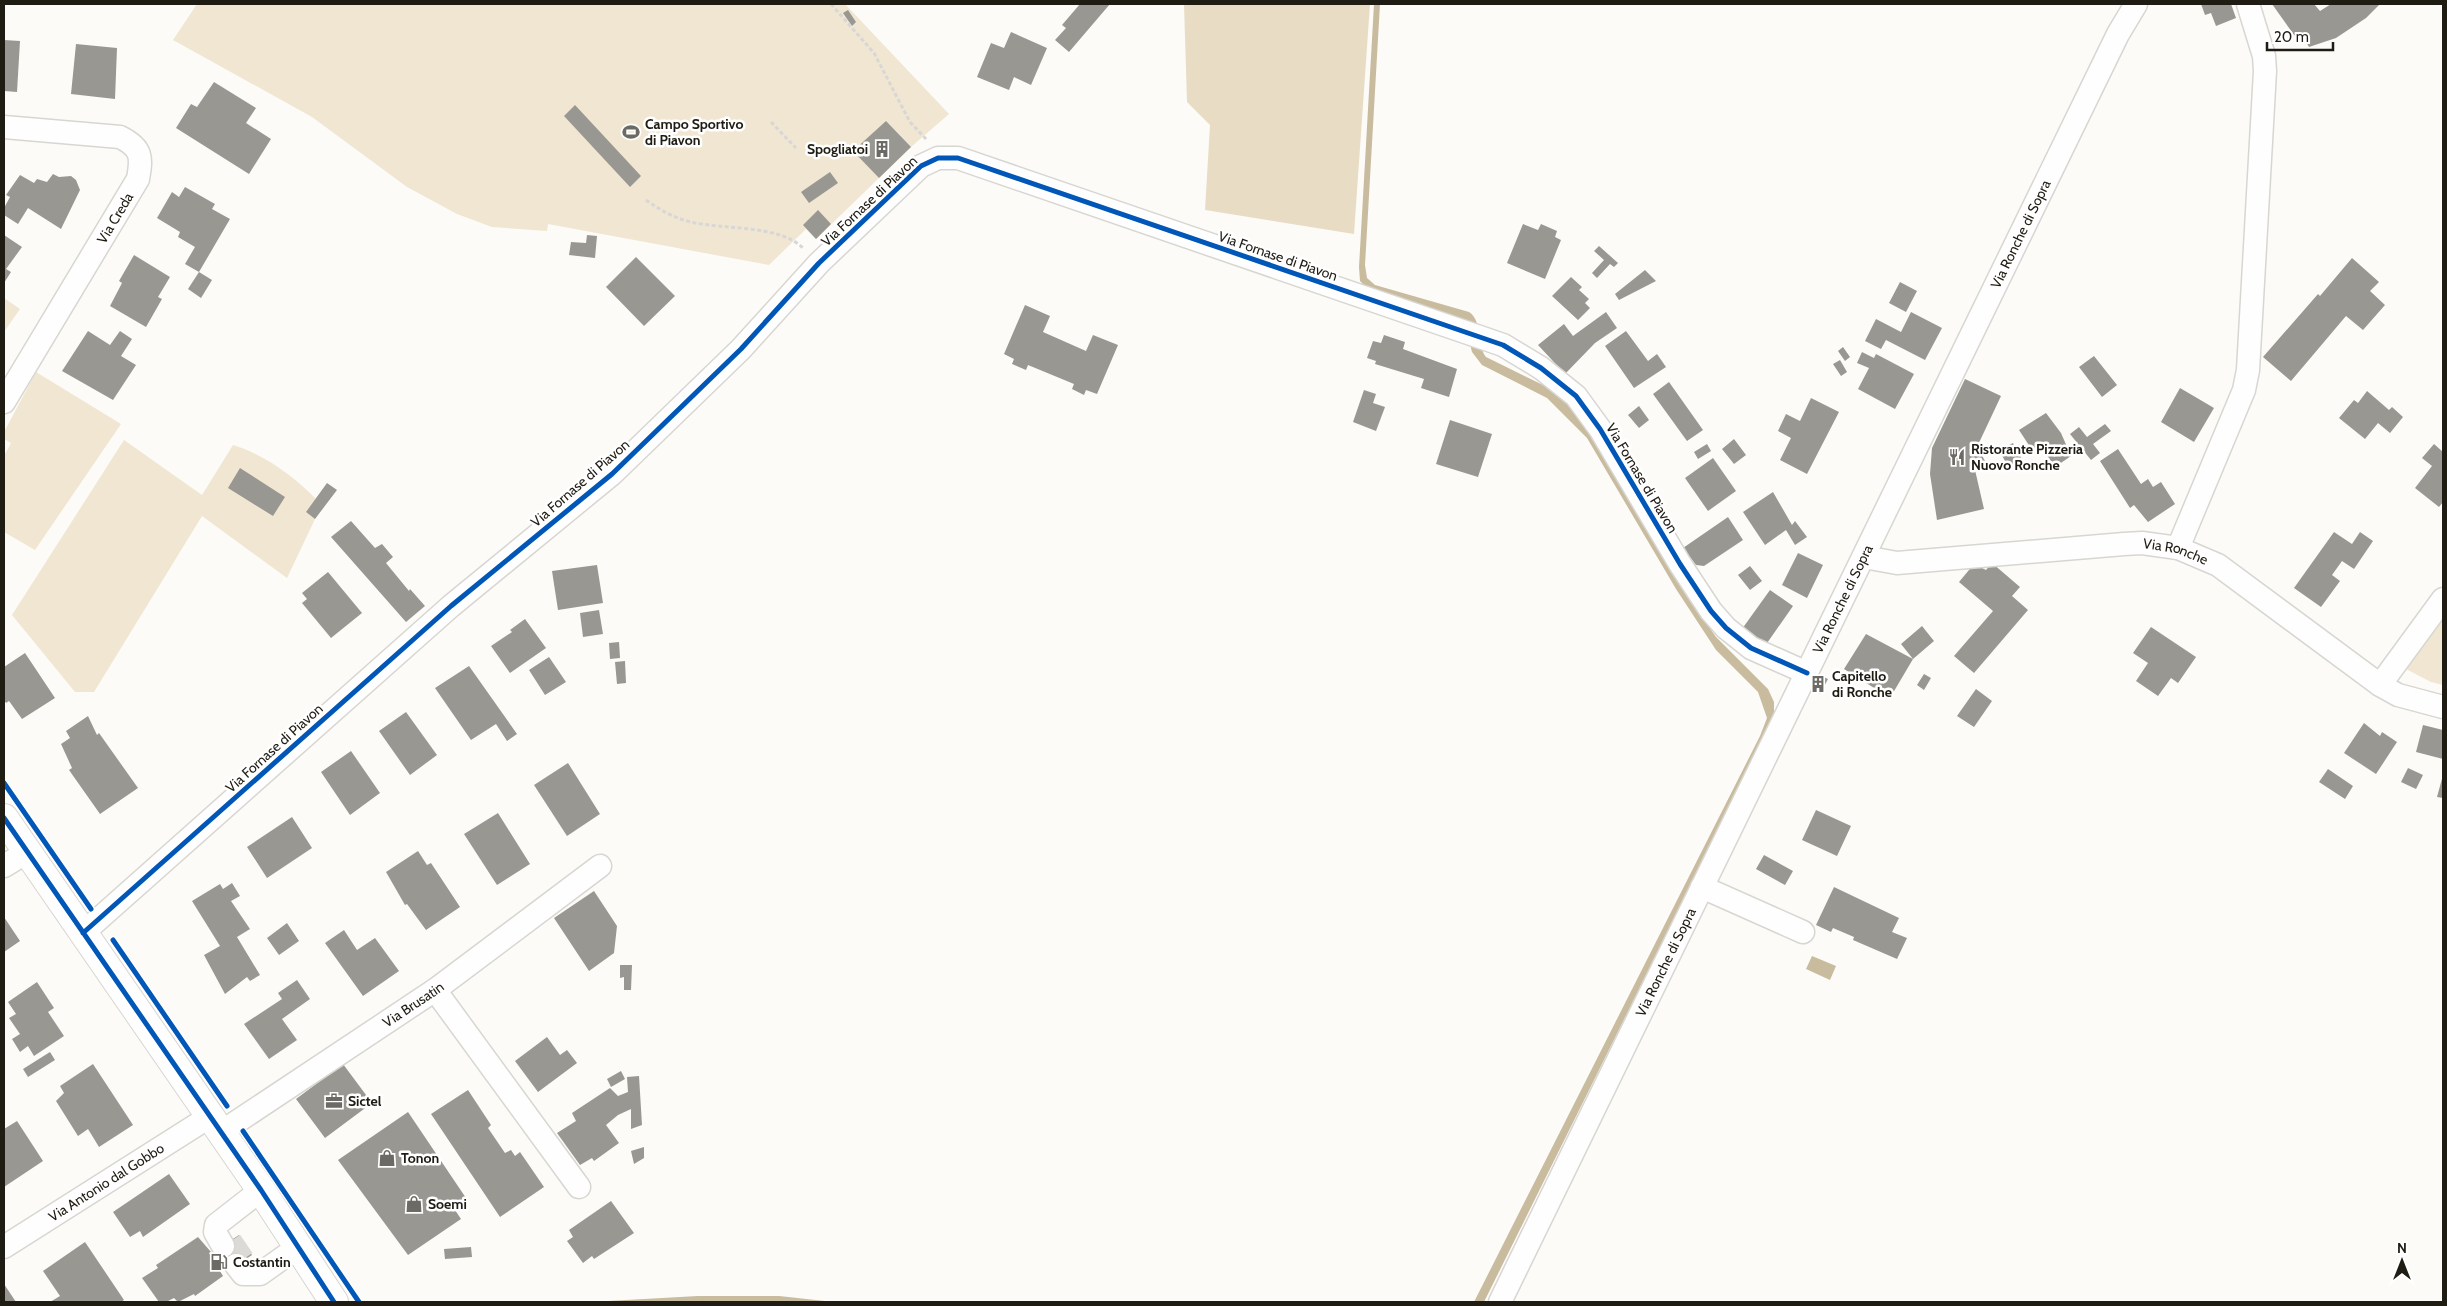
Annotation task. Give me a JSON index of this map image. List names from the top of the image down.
{
  "streets": {
    "street": [
      "Via Fornase di Piavon",
      "Via Creda",
      "Via Ronche di Sopra",
      "Via Ronche",
      "Via Brusatin",
      "Via Antonio dal Gobbo"
    ]
  },
  "crossings": [
    ["Via Fornase di Piavon", "Via Ronche di Sopra"],
    ["Via Ronche di Sopra", "Via Ronche"],
    ["Via Brusatin", "Via Antonio dal Gobbo"]
  ],
  "places": {
    "sports": ["Campo Sportivo di Piavon"],
    "building": ["Spogliatoi", "Capitello di Ronche"],
    "restaurant": ["Ristorante Pizzeria Nuovo Ronche"],
    "office": ["Sictel"],
    "shop": ["Tonon", "Soemi"],
    "fuel station": ["Costantin"]
  },
  "scale_bar": "20 m",
  "north": "top"
}
